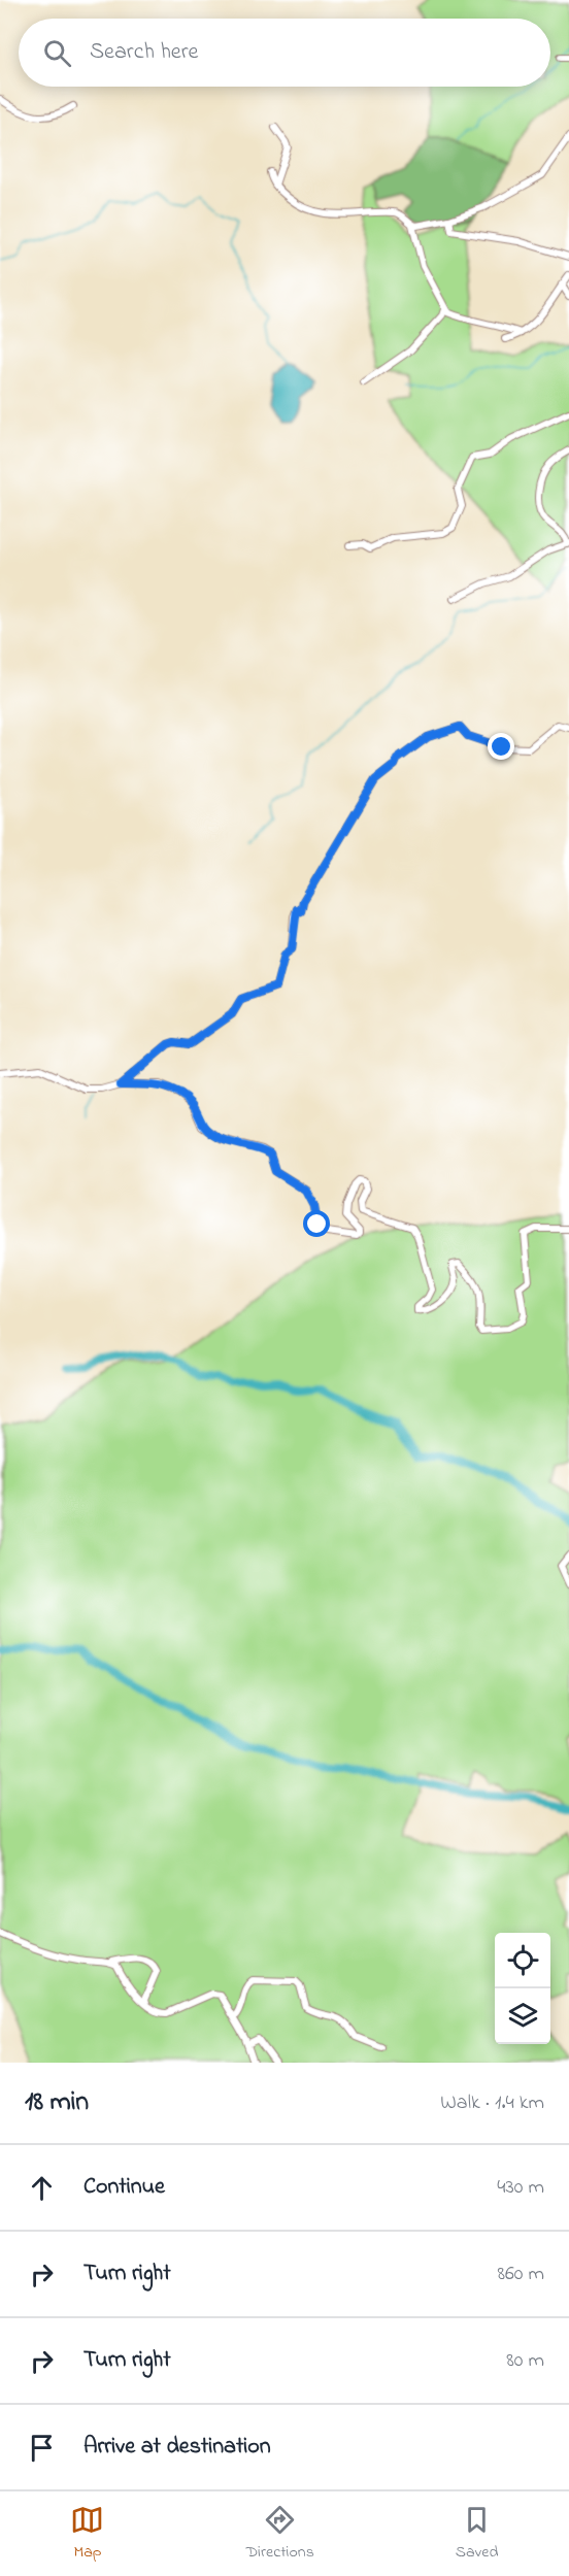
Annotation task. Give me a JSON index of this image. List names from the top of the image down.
{
  "page": {
    "search": "Search here",
    "heading": ["18 min", "Walk · 1.4 km"],
    "list": [
      ["Continue", "430 m"],
      ["Turn right", "860 m"],
      ["Turn right", "80 m"],
      "Arrive at destination"
    ],
    "nav": ["Map", "Directions", "Saved"]
  }
}
